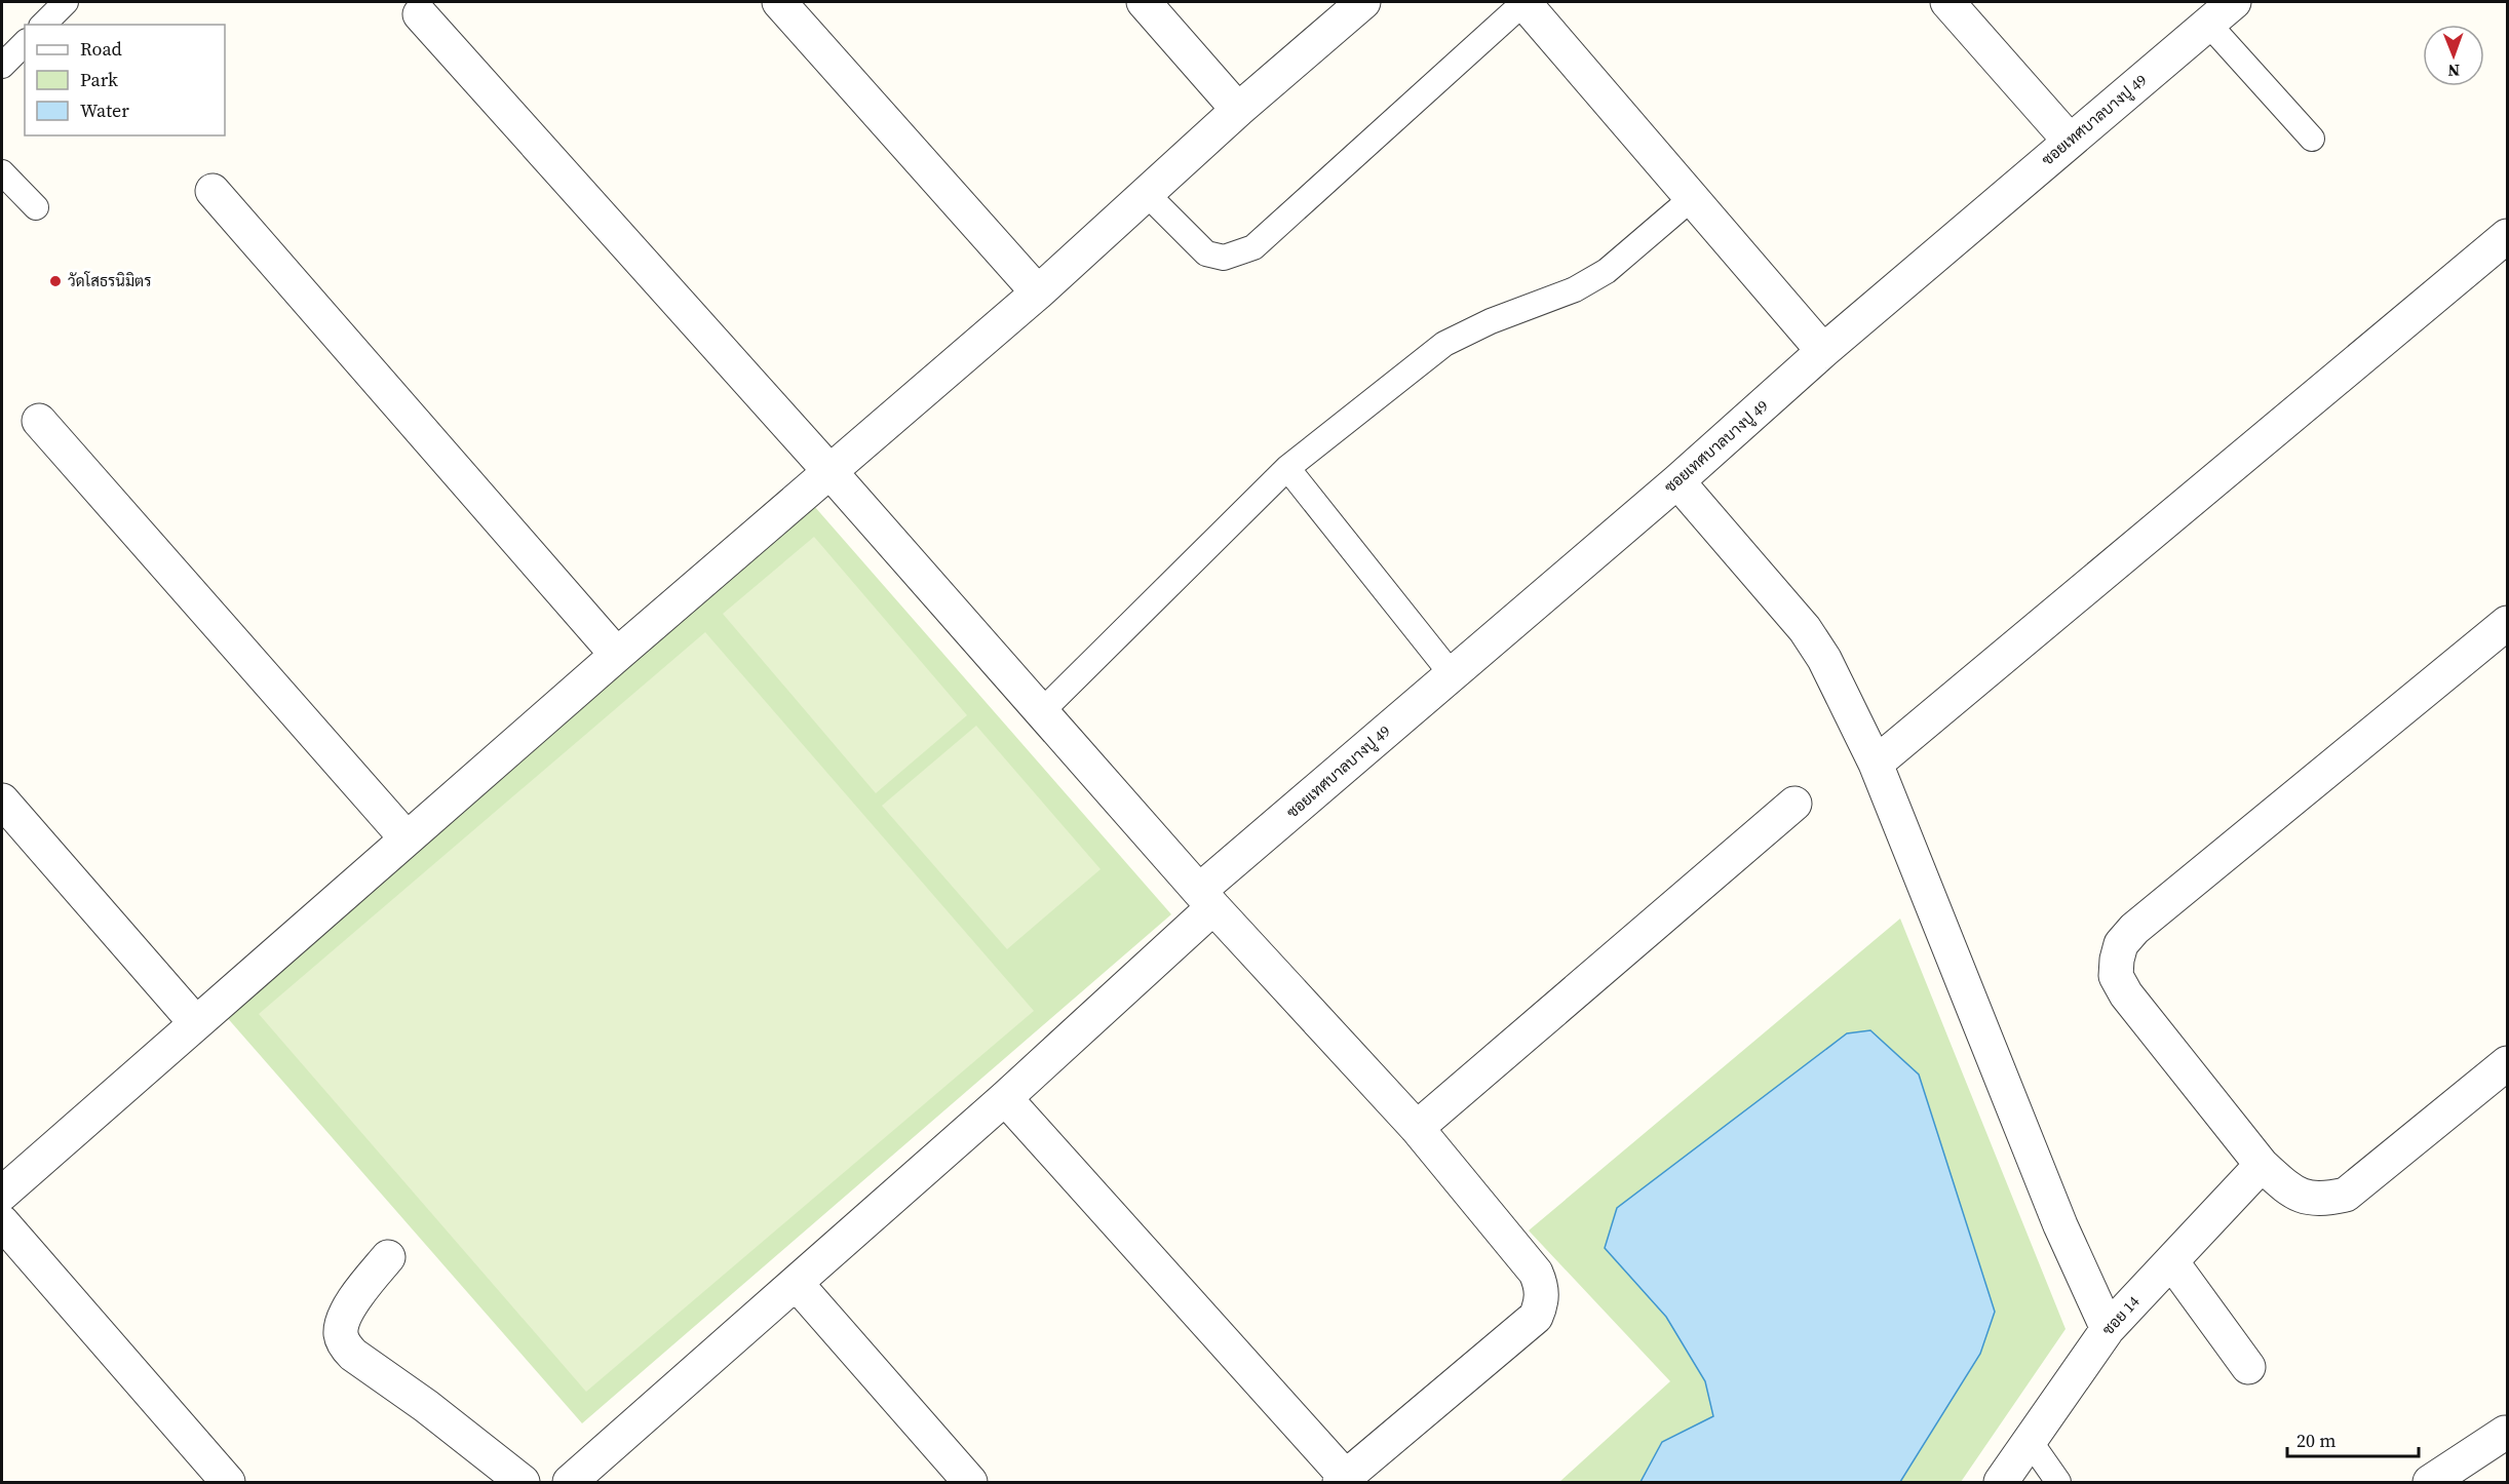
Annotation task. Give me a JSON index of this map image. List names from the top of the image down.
{
  "streets": {
    "street": ["ซอยเทศบาลบางปู 49", "ซอย 14"]
  },
  "places": ["วัดโสธรนิมิตร"],
  "legend": ["Road", "Park", "Water"],
  "scale_bar": "20 m",
  "north": "bottom"
}
